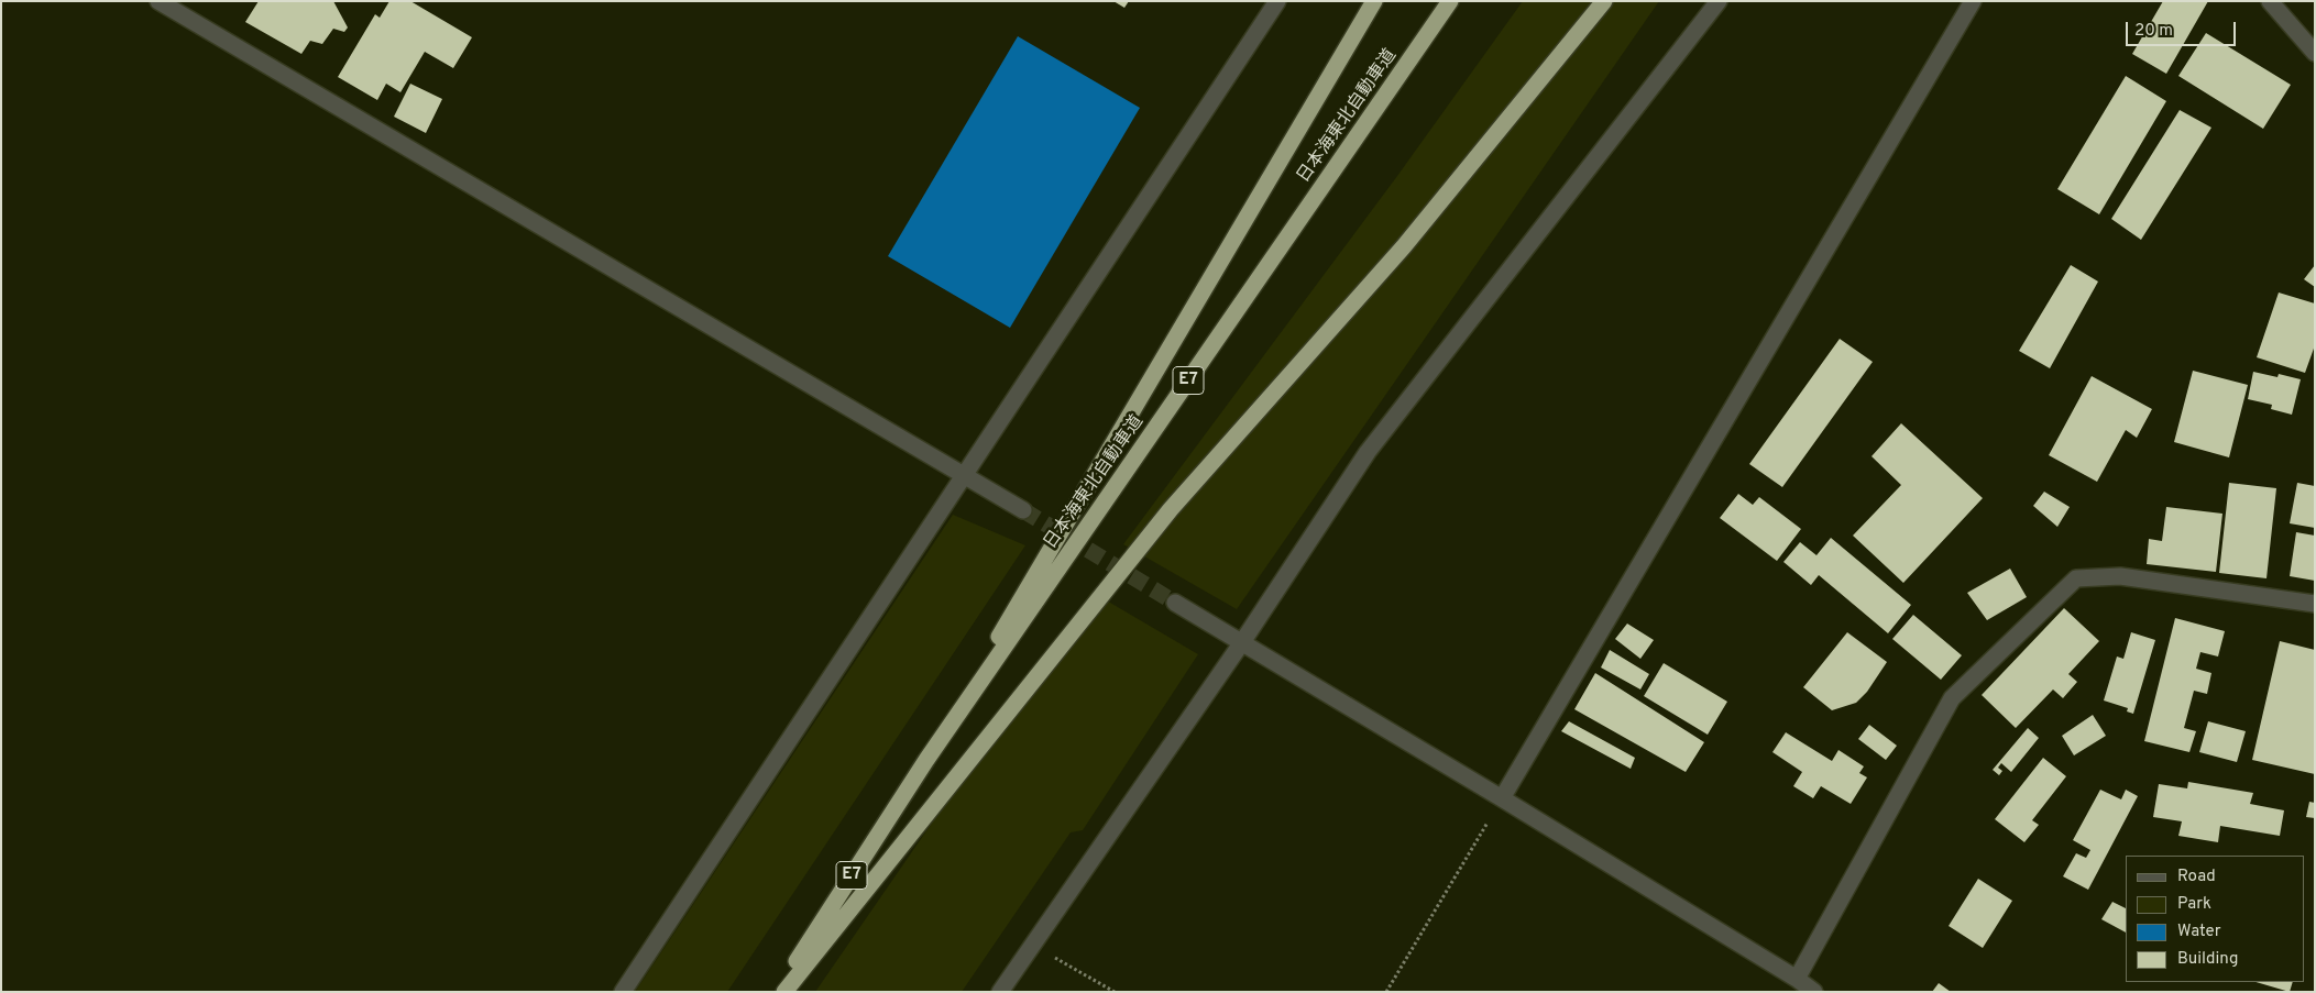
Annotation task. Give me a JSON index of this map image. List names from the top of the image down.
{
  "streets": {
    "highway": ["日本海東北自動車道", "E7"]
  },
  "legend": [
    "Road",
    "Park",
    "Water",
    "Building"
  ],
  "scale_bar": "20 m"
}
